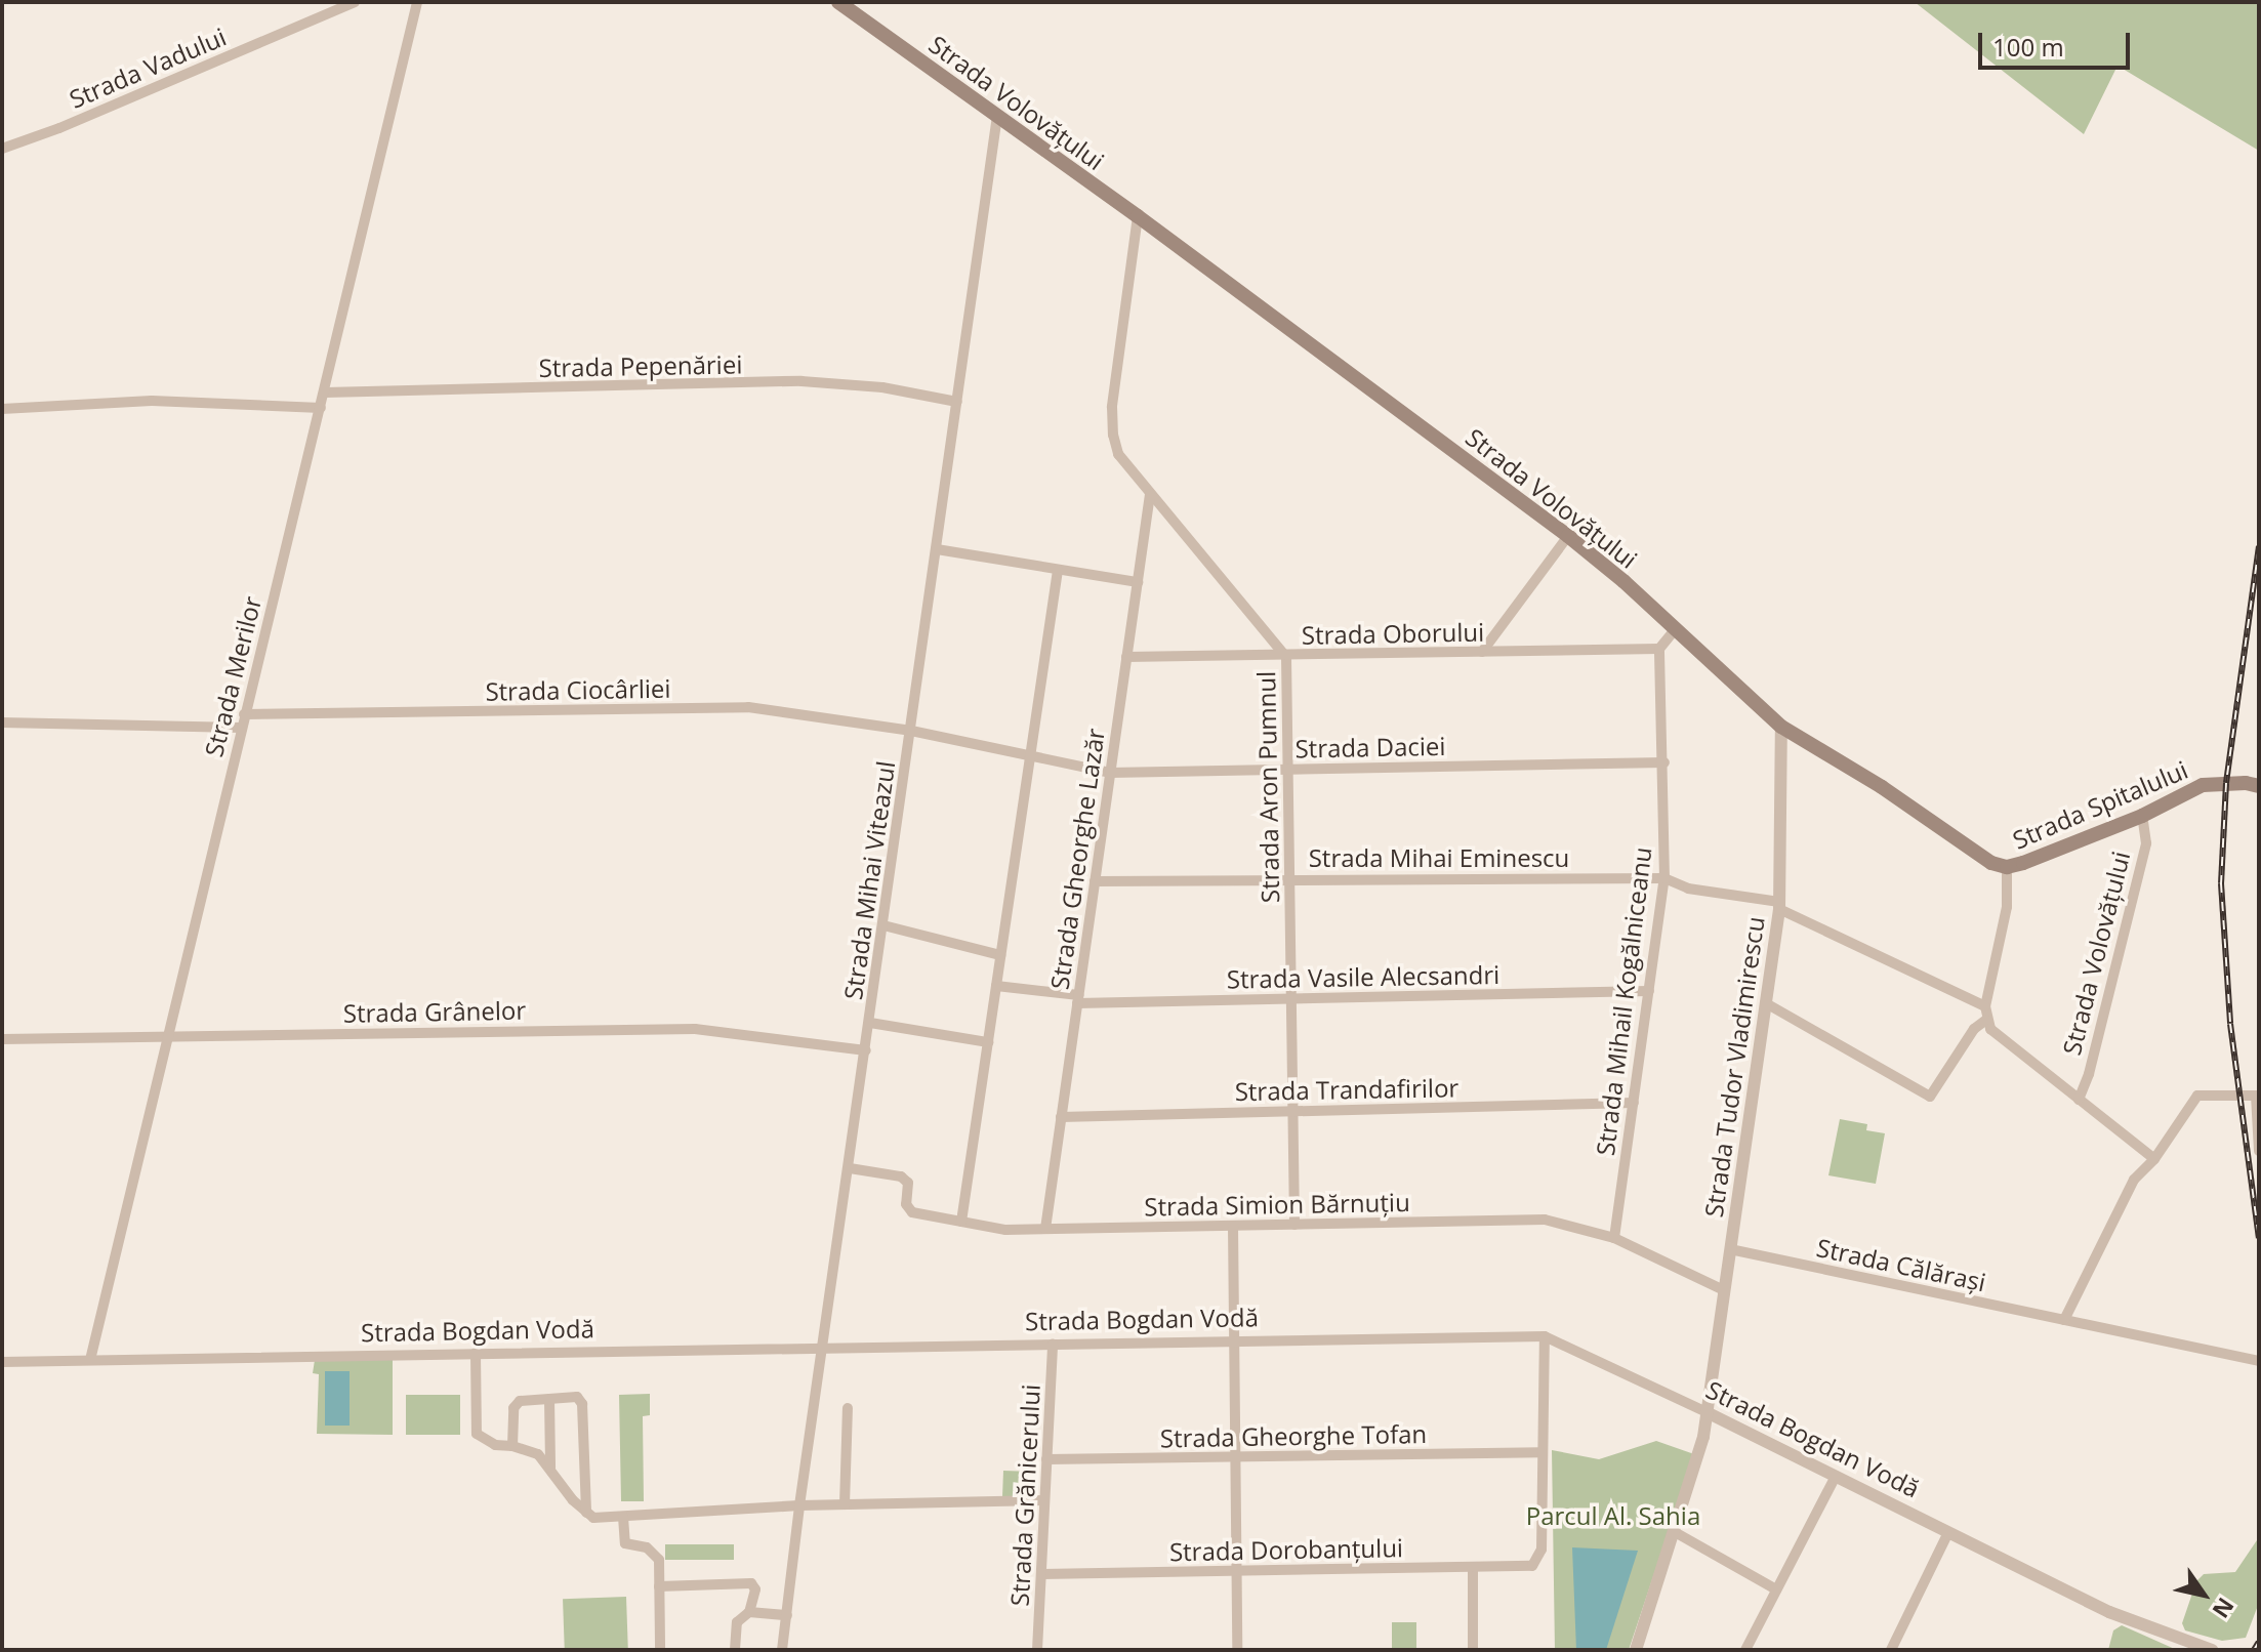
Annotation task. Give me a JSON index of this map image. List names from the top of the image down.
{
  "streets": {
    "main road": ["Strada Volovățului", "Strada Spitalului"],
    "street": [
      "Strada Vadului",
      "Strada Pepenăriei",
      "Strada Oborului",
      "Strada Merilor",
      "Strada Ciocârliei",
      "Strada Daciei",
      "Strada Aron Pumnul",
      "Strada Mihai Eminescu",
      "Strada Gheorghe Lazăr",
      "Strada Mihai Viteazul",
      "Strada Vasile Alecsandri",
      "Strada Mihail Kogălniceanu",
      "Strada Grânelor",
      "Strada Tudor Vladimirescu",
      "Strada Trandafirilor",
      "Strada Simion Bărnuțiu",
      "Strada Călărași",
      "Strada Bogdan Vodă",
      "Strada Gheorghe Tofan",
      "Strada Grănicerului",
      "Strada Dorobanțului"
    ]
  },
  "crossings": [
    ["Strada Volovățului", "Strada Aron Pumnul"],
    ["Strada Volovățului", "Strada Spitalului"],
    ["Strada Volovățului", "Strada Mihai Viteazul"],
    ["Strada Volovățului", "Strada Tudor Vladimirescu"],
    ["Strada Pepenăriei", "Strada Merilor"],
    ["Strada Pepenăriei", "Strada Mihai Viteazul"],
    ["Strada Oborului", "Strada Aron Pumnul"],
    ["Strada Oborului", "Strada Gheorghe Lazăr"],
    ["Strada Oborului", "Strada Mihail Kogălniceanu"],
    ["Strada Merilor", "Strada Ciocârliei"],
    ["Strada Merilor", "Strada Grânelor"],
    ["Strada Merilor", "Strada Bogdan Vodă"],
    ["Strada Ciocârliei", "Strada Daciei"],
    ["Strada Ciocârliei", "Strada Mihai Viteazul"],
    ["Strada Daciei", "Strada Aron Pumnul"],
    ["Strada Daciei", "Strada Gheorghe Lazăr"],
    ["Strada Daciei", "Strada Mihail Kogălniceanu"],
    ["Strada Aron Pumnul", "Strada Mihai Eminescu"],
    ["Strada Aron Pumnul", "Strada Gheorghe Lazăr"],
    ["Strada Aron Pumnul", "Strada Vasile Alecsandri"],
    ["Strada Aron Pumnul", "Strada Trandafirilor"],
    ["Strada Aron Pumnul", "Strada Simion Bărnuțiu"],
    ["Strada Mihai Eminescu", "Strada Gheorghe Lazăr"],
    ["Strada Mihai Eminescu", "Strada Mihail Kogălniceanu"],
    ["Strada Mihai Eminescu", "Strada Tudor Vladimirescu"],
    ["Strada Gheorghe Lazăr", "Strada Vasile Alecsandri"],
    ["Strada Gheorghe Lazăr", "Strada Trandafirilor"],
    ["Strada Gheorghe Lazăr", "Strada Simion Bărnuțiu"],
    ["Strada Mihai Viteazul", "Strada Grânelor"],
    ["Strada Mihai Viteazul", "Strada Simion Bărnuțiu"],
    ["Strada Mihai Viteazul", "Strada Bogdan Vodă"],
    ["Strada Vasile Alecsandri", "Strada Mihail Kogălniceanu"],
    ["Strada Mihail Kogălniceanu", "Strada Trandafirilor"],
    ["Strada Mihail Kogălniceanu", "Strada Simion Bărnuțiu"],
    ["Strada Tudor Vladimirescu", "Strada Simion Bărnuțiu"],
    ["Strada Tudor Vladimirescu", "Strada Călărași"],
    ["Strada Tudor Vladimirescu", "Strada Bogdan Vodă"],
    ["Strada Bogdan Vodă", "Strada Grănicerului"],
    ["Strada Gheorghe Tofan", "Strada Grănicerului"],
    ["Strada Gheorghe Tofan", "Strada Dorobanțului"],
    ["Strada Grănicerului", "Strada Dorobanțului"]
  ],
  "parks": ["Parcul Al. Sahia"],
  "scale_bar": "100 m",
  "north": "bottom right"
}
